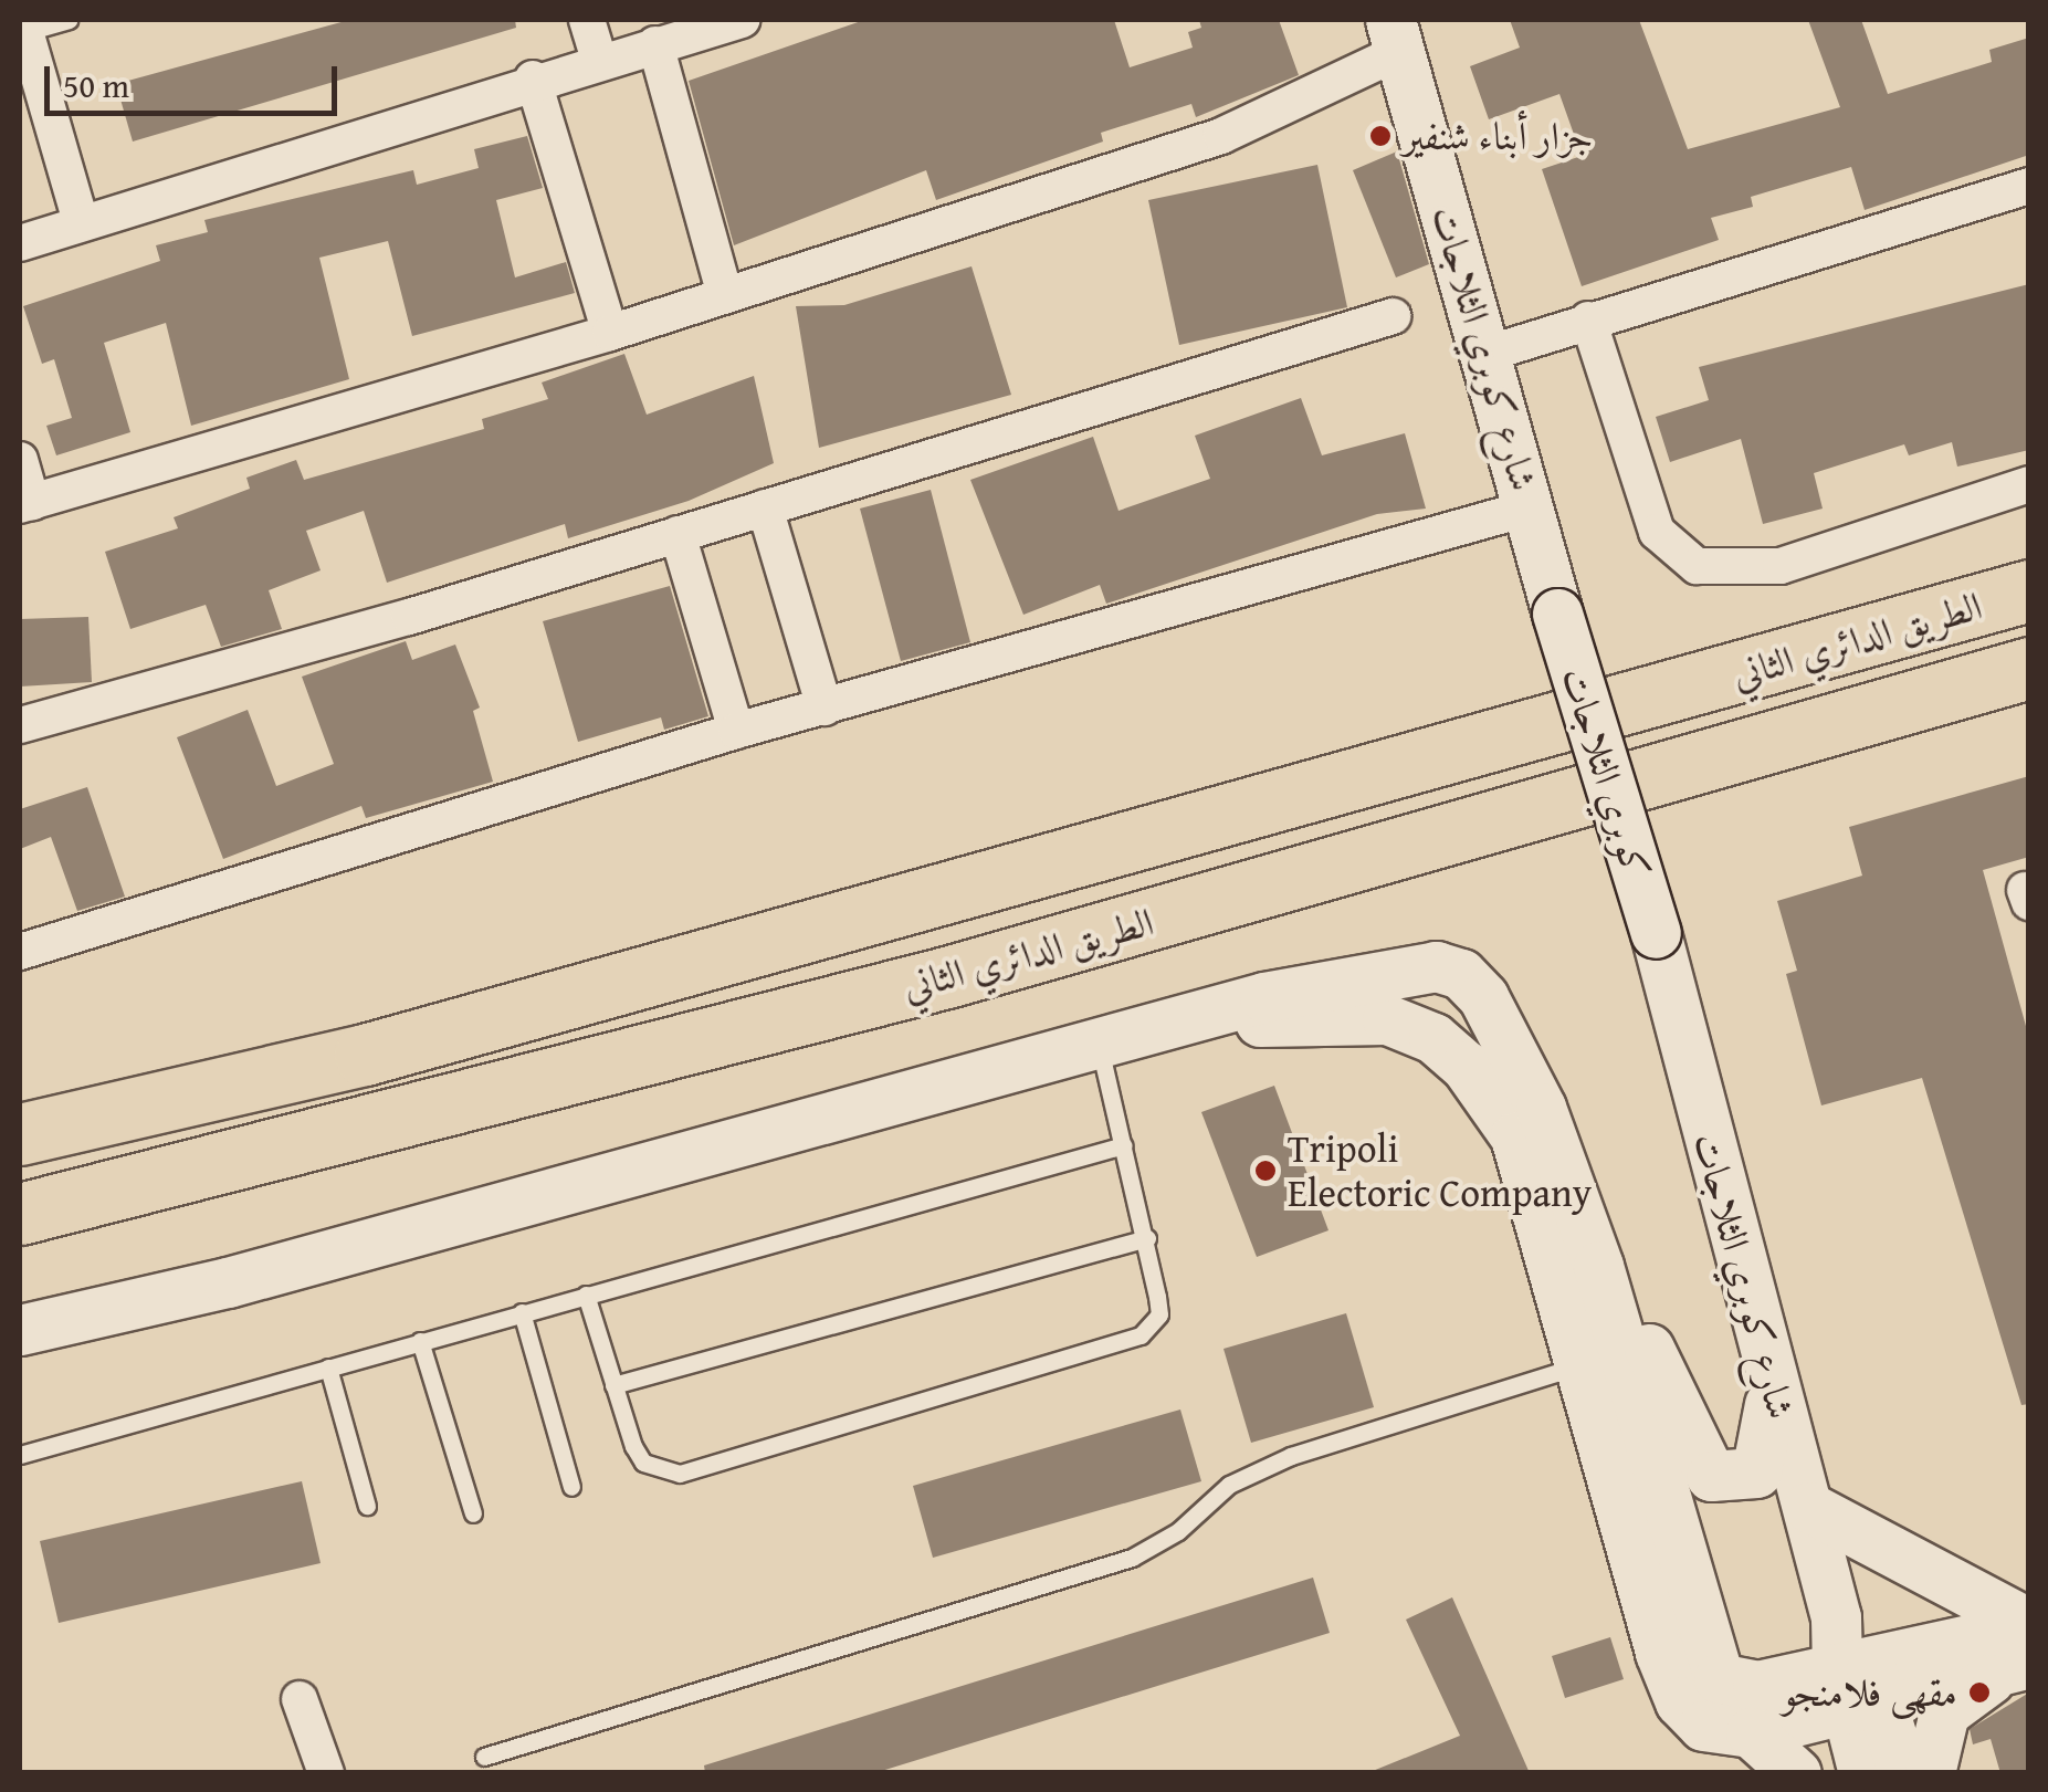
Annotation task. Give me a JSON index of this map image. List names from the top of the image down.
{
  "streets": {
    "highway": ["الطريق الدائري الثاني"],
    "street": ["شارع كوبري الثلاجات", "كوبري الثلاجات"]
  },
  "crossings": [
    ["شارع كوبري الثلاجات", "كوبري الثلاجات"]
  ],
  "places": ["جزار أبناء شنفير", "Tripoli Electoric Company", "مقهى فلامنجو"],
  "scale_bar": "50 m"
}
